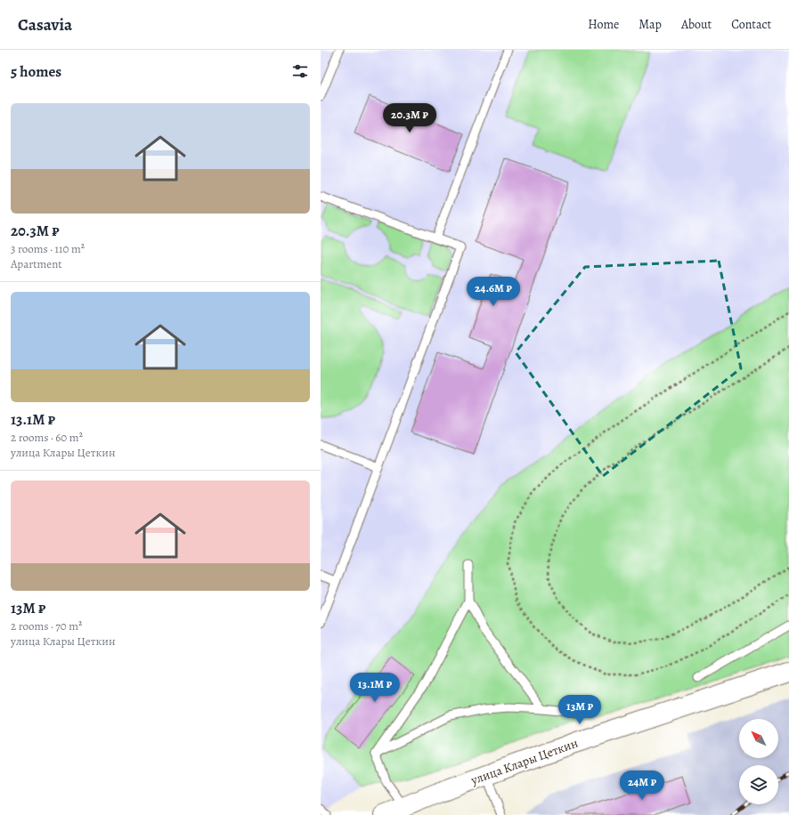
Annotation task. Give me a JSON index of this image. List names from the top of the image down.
{
  "streets": {
    "street": ["улица Клары Цеткин"]
  },
  "north": "top left",
  "page": {
    "header": "Casavia",
    "nav": [
      "Home",
      "Map",
      "About",
      "Contact"
    ],
    "heading": "5 homes",
    "list": [
      {
        "name": "20.3M ₽",
        "note": "3 rooms · 110 m² · Apartment"
      },
      {
        "name": "13.1M ₽",
        "note": "2 rooms · 60 m² · улица Клары Цеткин"
      },
      {
        "name": "13M ₽",
        "note": "2 rooms · 70 m² · улица Клары Цеткин"
      }
    ],
    "price": [
      "20.3M ₽",
      "24.6M ₽",
      "13.1M ₽",
      "13M ₽",
      "24M ₽"
    ]
  }
}
